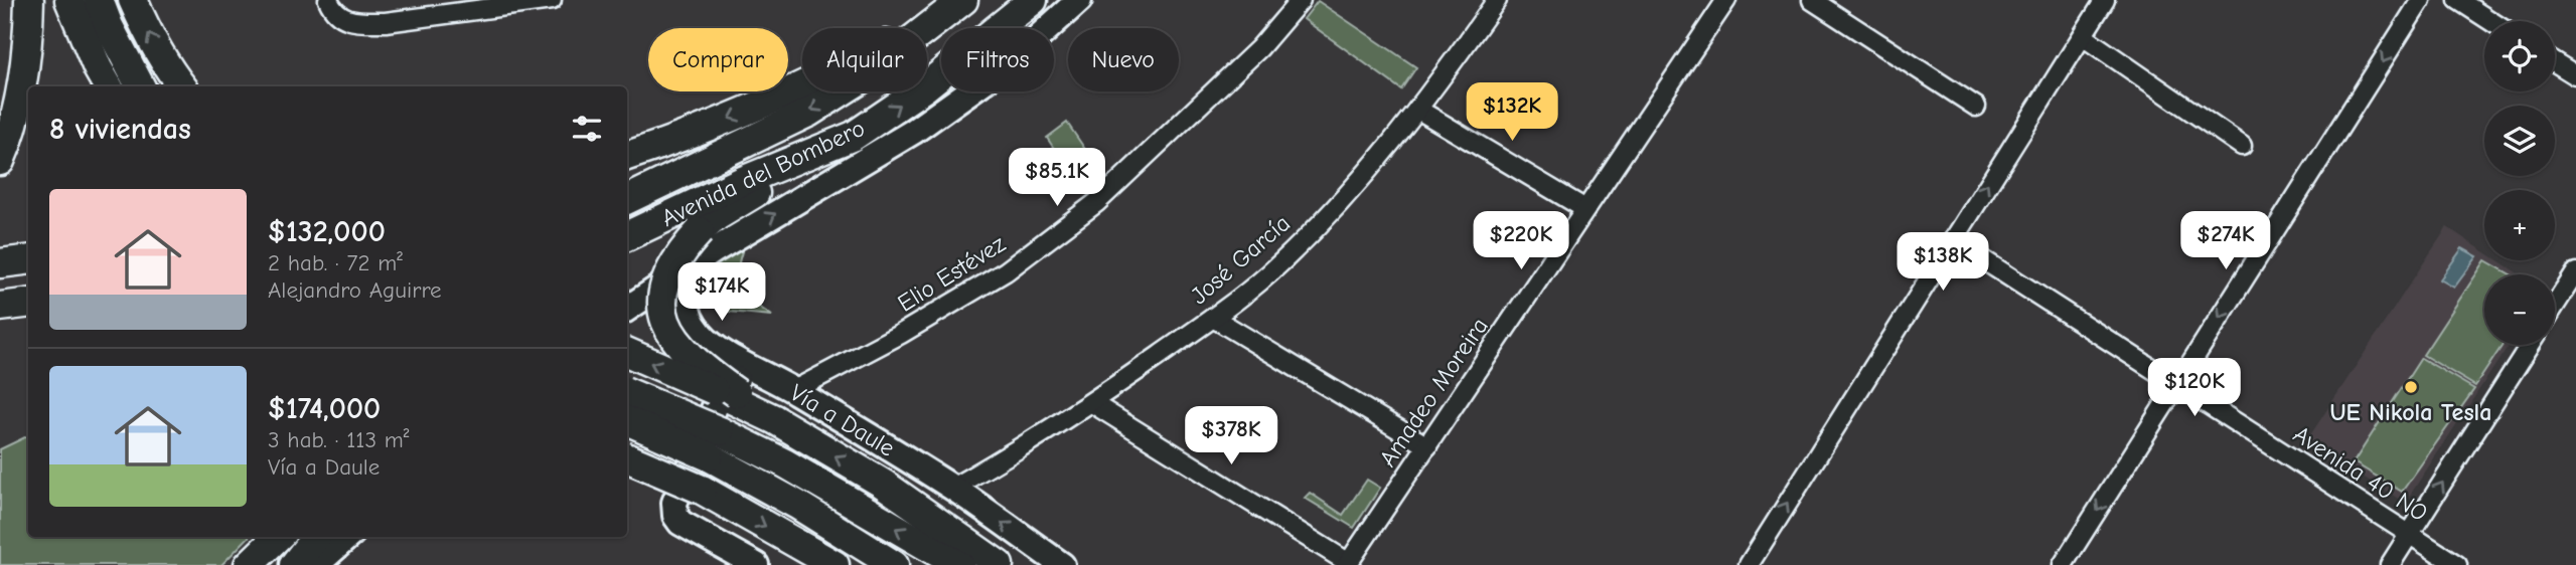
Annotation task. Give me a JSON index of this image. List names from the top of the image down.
{
  "streets": {
    "main road": ["Avenida del Bombero", "Vía a Daule"],
    "street": [
      "José García",
      "Elio Estévez",
      "Amadeo Moreira",
      "Avenida 40 NO"
    ]
  },
  "crossings": [
    ["Avenida del Bombero", "Vía a Daule"],
    ["José García", "Vía a Daule"],
    ["Elio Estévez", "Vía a Daule"]
  ],
  "places": ["UE Nikola Tesla"],
  "page": {
    "map_buttons": ["+", "−"],
    "chip": [
      "Comprar",
      "Alquilar",
      "Filtros",
      "Nuevo"
    ],
    "price": [
      "$132K",
      "$85.1K",
      "$220K",
      "$274K",
      "$138K",
      "$174K",
      "$120K",
      "$378K"
    ],
    "heading": "8 viviendas",
    "list": [
      {
        "name": "$132,000",
        "note": "2 hab. · 72 m² · Alejandro Aguirre"
      },
      {
        "name": "$174,000",
        "note": "3 hab. · 113 m² · Vía a Daule"
      }
    ]
  }
}
